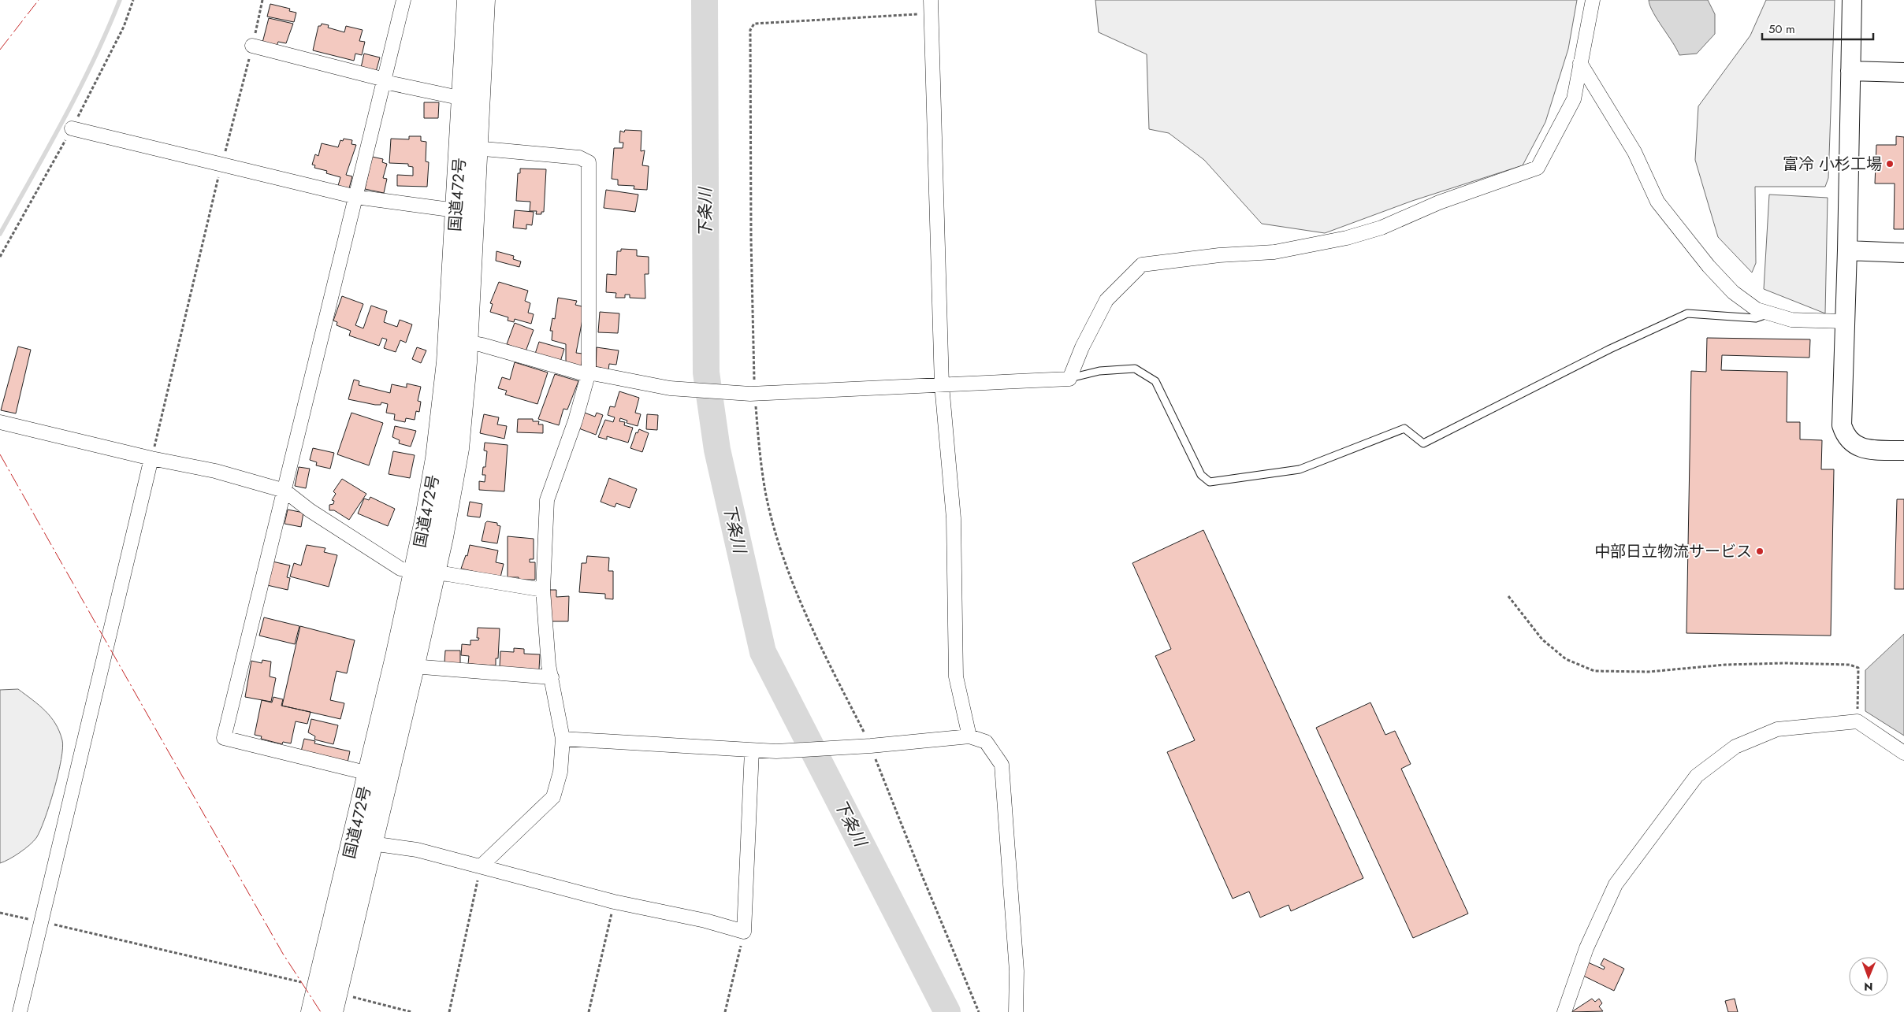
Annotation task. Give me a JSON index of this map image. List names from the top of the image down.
{
  "streets": {
    "highway": ["国道472号"]
  },
  "water": ["下条川"],
  "places": ["富冷 小杉工場", "中部日立物流サービス"],
  "scale_bar": "50 m",
  "north": "bottom"
}
